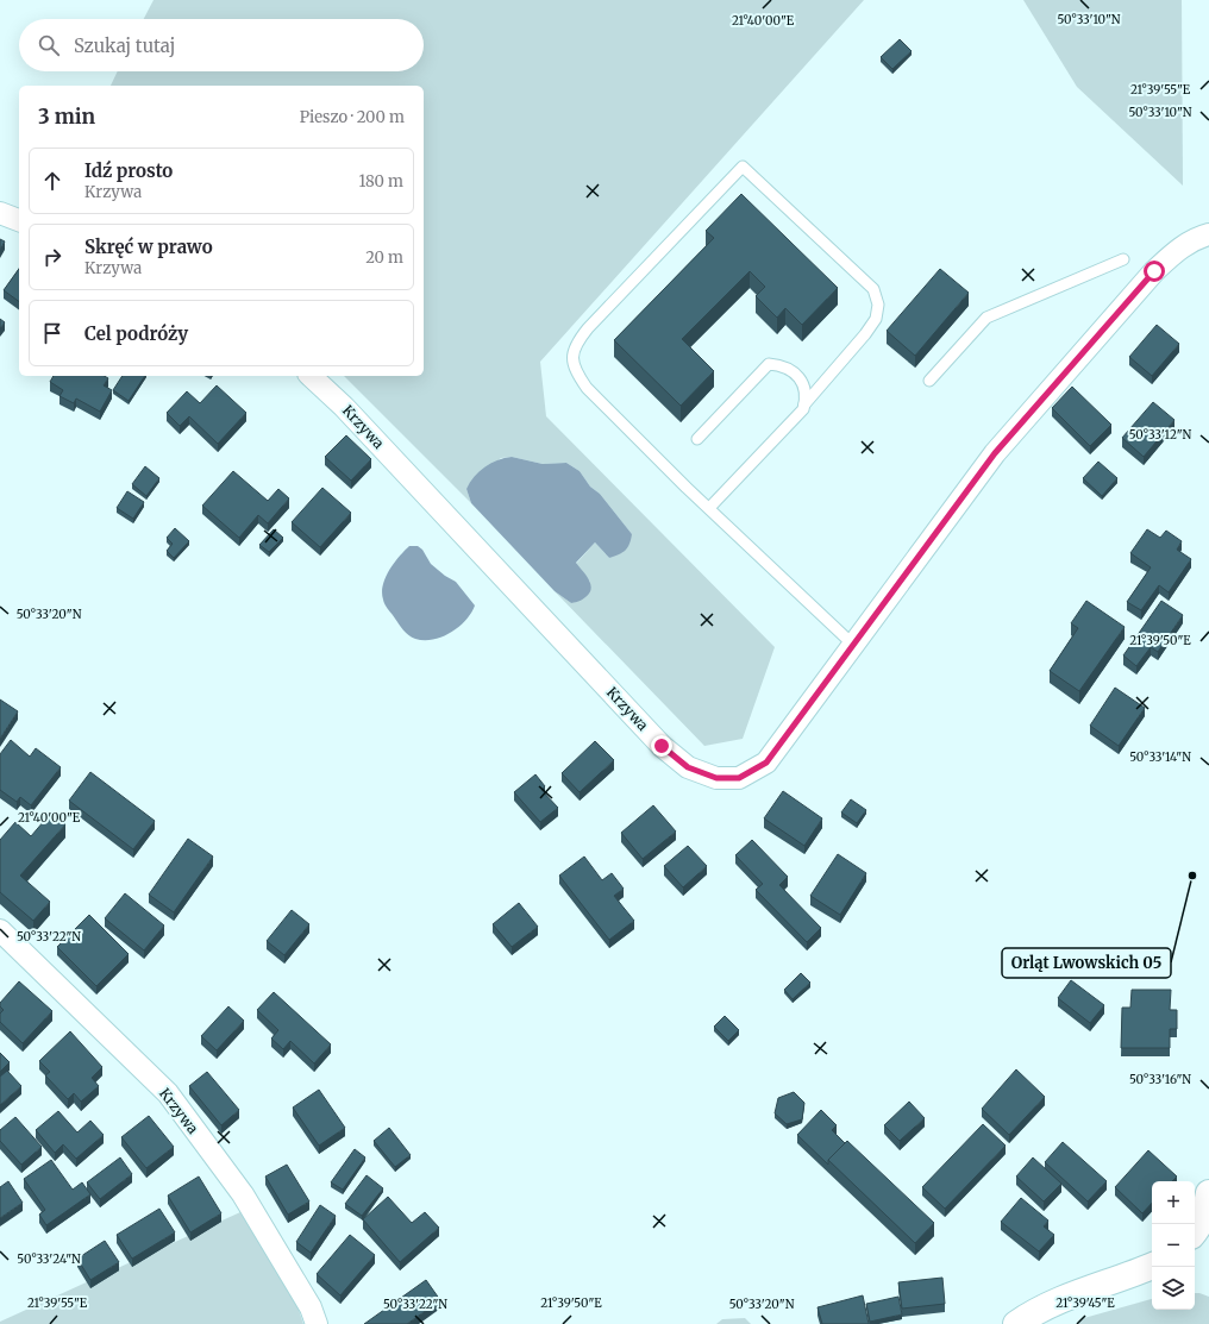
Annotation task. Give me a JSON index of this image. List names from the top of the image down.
{
  "streets": {
    "street": ["Krzywa"]
  },
  "places": ["Orląt Lwowskich 05"],
  "page": {
    "search": "Szukaj tutaj",
    "heading": ["3 min", "Pieszo · 200 m"],
    "list": [
      ["Idź prosto", "Krzywa", "180 m"],
      ["Skręć w prawo", "Krzywa", "20 m"],
      "Cel podróży"
    ],
    "map_buttons": ["+", "−"]
  },
  "coordinates": [
    "50°33'10\"N",
    "21°40'00\"E",
    "21°39'55\"E",
    "50°33'12\"N",
    "50°33'20\"N",
    "21°39'50\"E",
    "50°33'14\"N",
    "50°33'22\"N",
    "50°33'16\"N",
    "50°33'24\"N",
    "21°39'45\"E"
  ]
}
